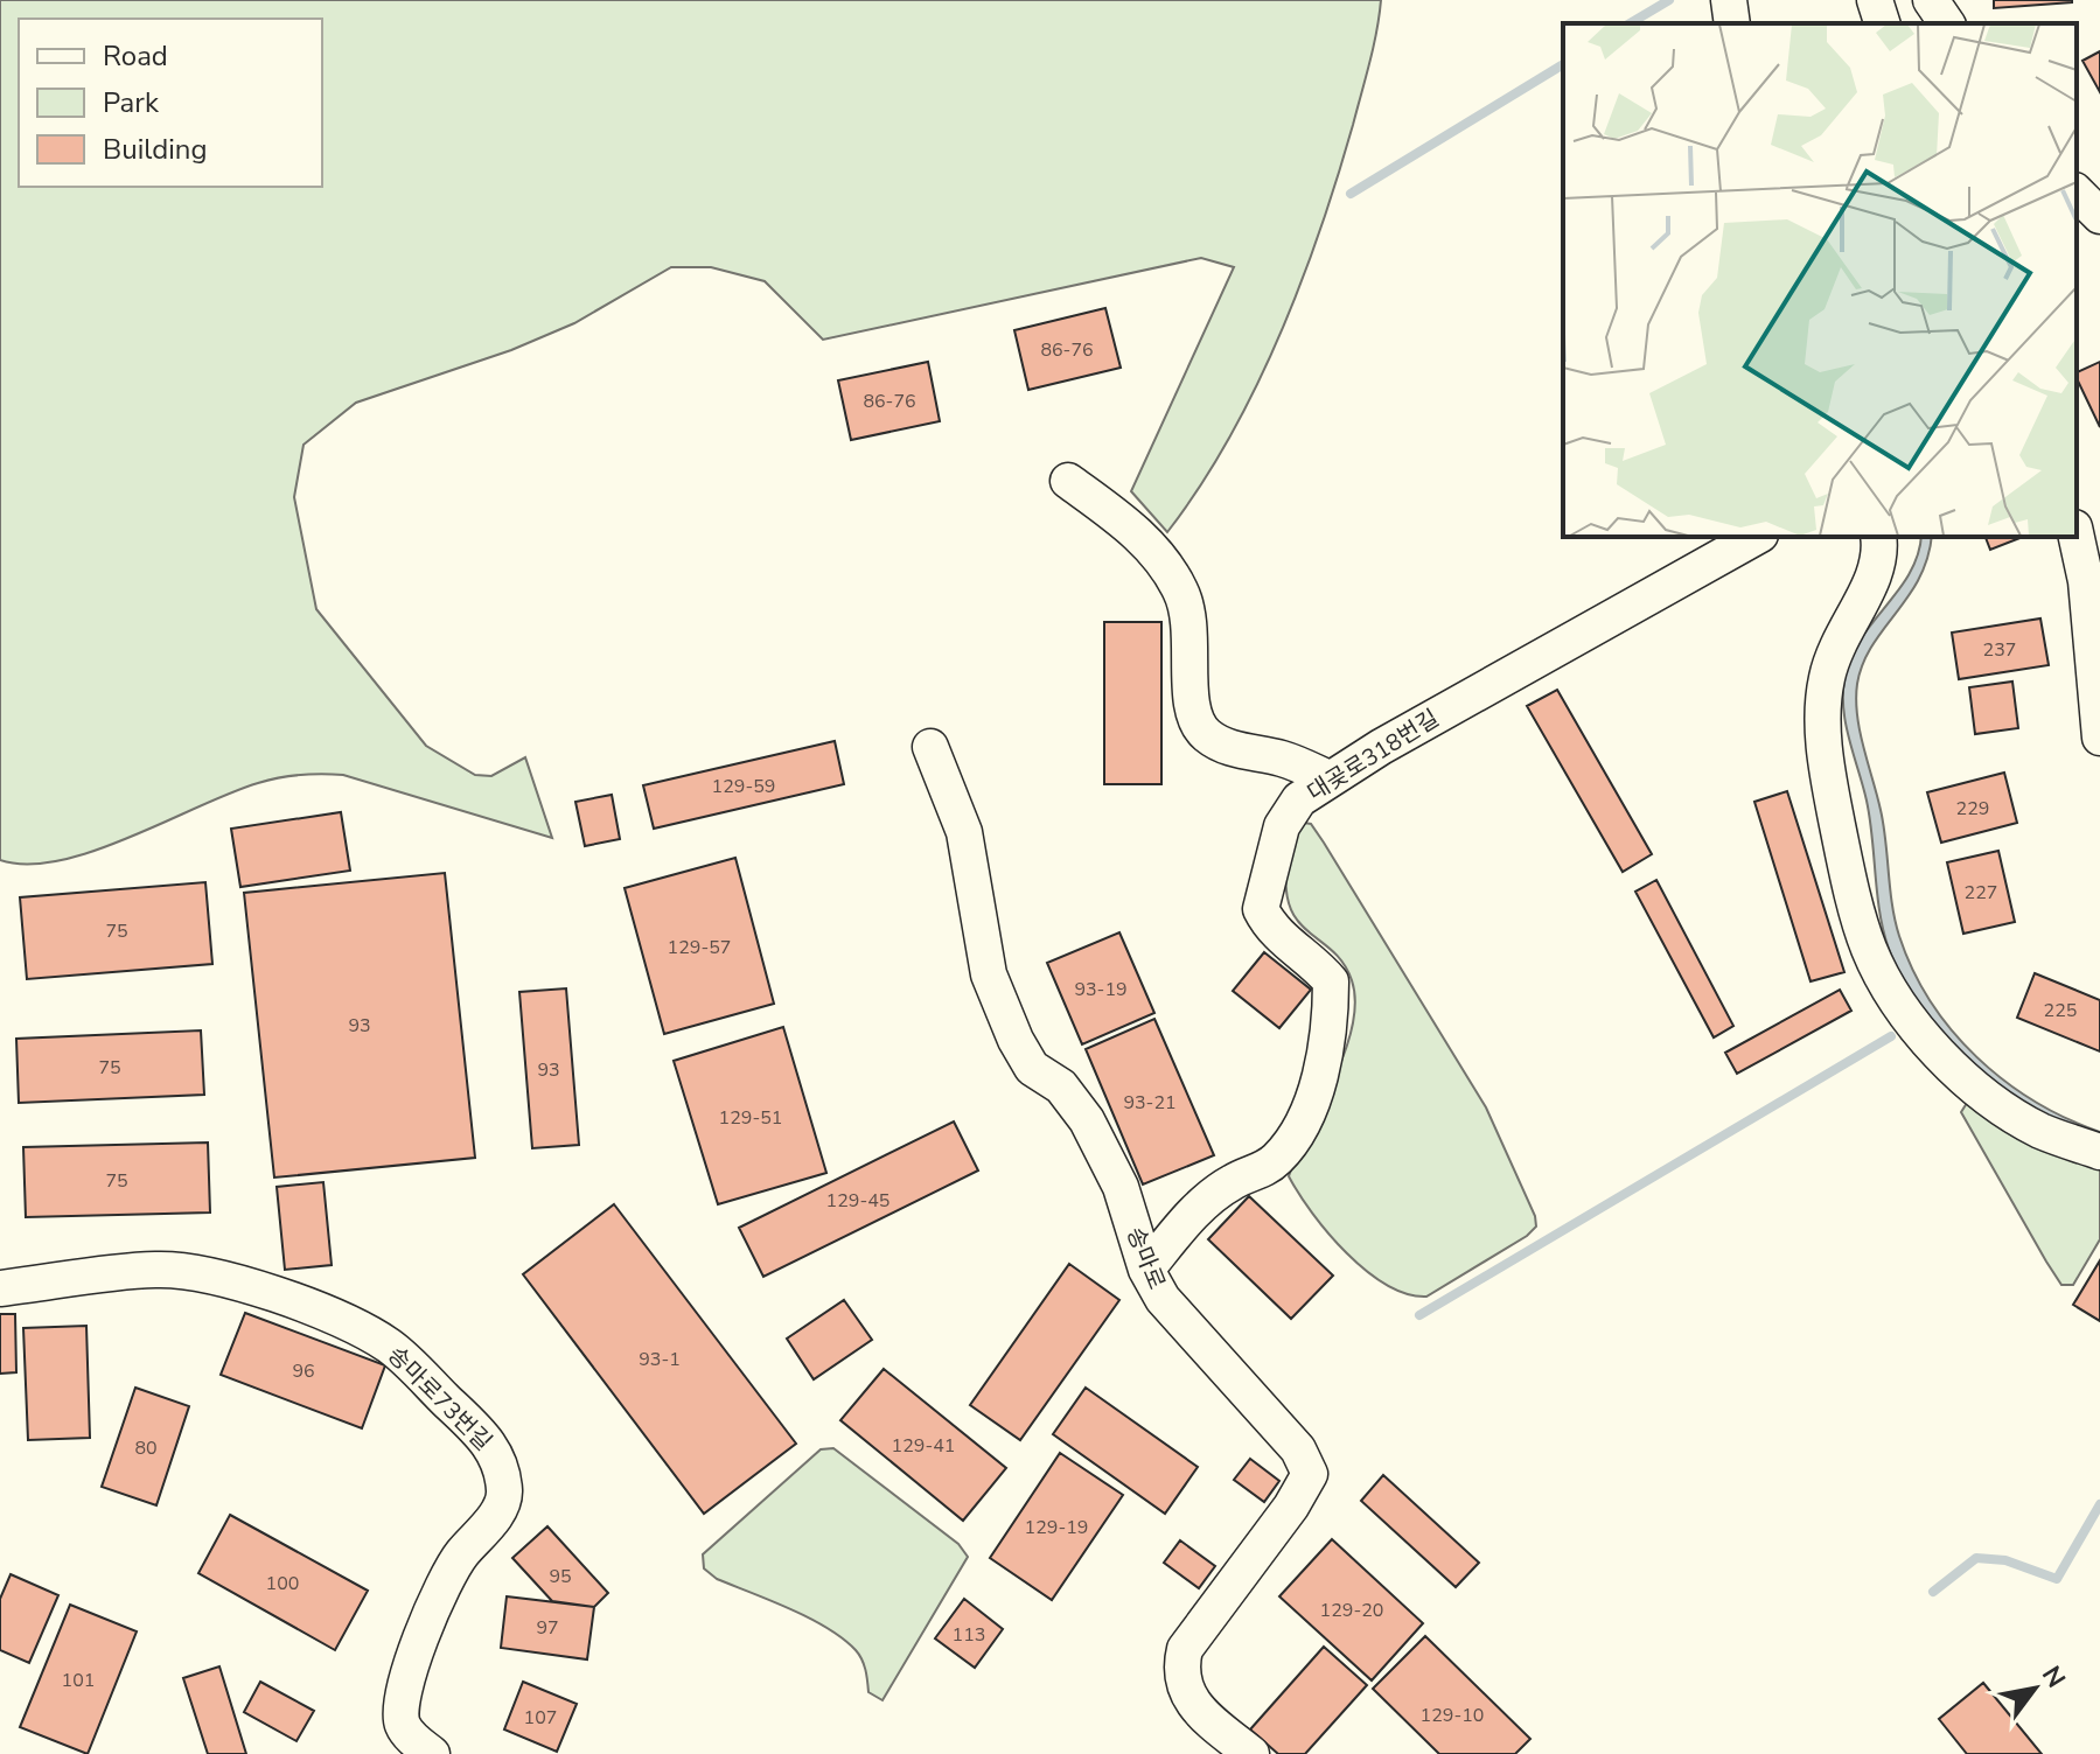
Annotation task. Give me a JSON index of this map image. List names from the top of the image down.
{
  "streets": {
    "street": ["대곶로318번길", "송마로", "송마로73번길"]
  },
  "crossings": [
    ["대곶로318번길", "송마로"]
  ],
  "house_numbers": [
    "86-76",
    "86-76",
    "237",
    "129-59",
    "229",
    "227",
    "75",
    "129-57",
    "93-19",
    "225",
    "93",
    "75",
    "93",
    "93-21",
    "129-51",
    "75",
    "129-45",
    "93-1",
    "96",
    "129-41",
    "80",
    "129-19",
    "95",
    "100",
    "129-20",
    "97",
    "113",
    "101",
    "129-10",
    "107"
  ],
  "legend": ["Road", "Park", "Building"],
  "north": "top right"
}
